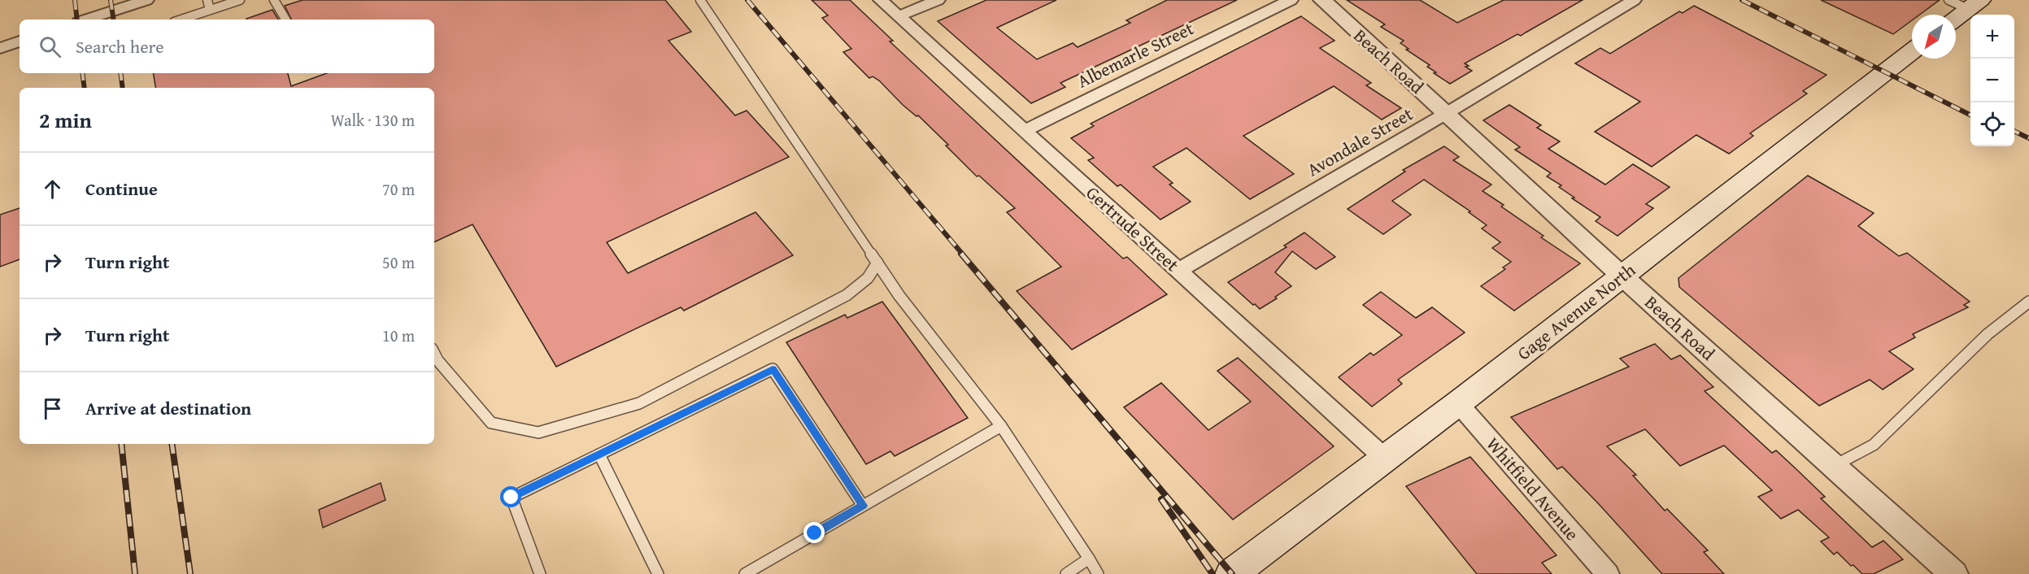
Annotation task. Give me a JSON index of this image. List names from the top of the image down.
{
  "streets": {
    "main road": ["Gage Avenue North"],
    "street": [
      "Albemarle Street",
      "Beach Road",
      "Avondale Street",
      "Gertrude Street",
      "Whitfield Avenue"
    ]
  },
  "crossings": [
    ["Albemarle Street", "Gertrude Street"],
    ["Beach Road", "Avondale Street"],
    ["Beach Road", "Gage Avenue North"],
    ["Avondale Street", "Gertrude Street"],
    ["Gertrude Street", "Gage Avenue North"],
    ["Gage Avenue North", "Whitfield Avenue"]
  ],
  "north": "bottom left",
  "page": {
    "map_buttons": ["+", "−"],
    "search": "Search here",
    "heading": ["2 min", "Walk · 130 m"],
    "list": [
      ["Continue", "70 m"],
      ["Turn right", "50 m"],
      ["Turn right", "10 m"],
      "Arrive at destination"
    ]
  }
}
